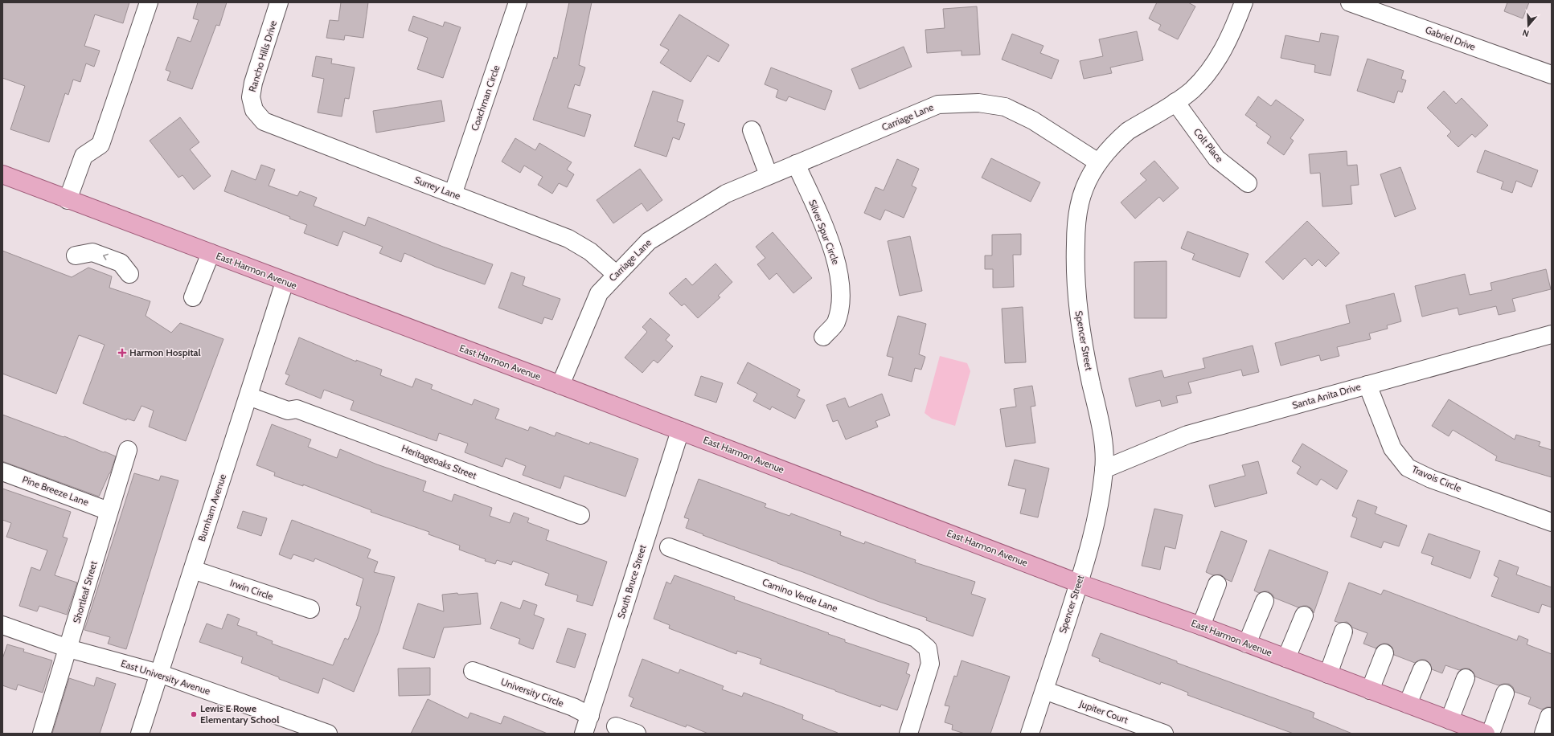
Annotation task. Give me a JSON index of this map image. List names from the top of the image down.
{
  "streets": {
    "main road": ["East Harmon Avenue"],
    "street": [
      "Gabriel Drive",
      "Rancho Hills Drive",
      "Coachman Circle",
      "Carriage Lane",
      "Colt Place",
      "Surrey Lane",
      "Silver Spur Circle",
      "Spencer Street",
      "Santa Anita Drive",
      "Heritageoaks Street",
      "Travois Circle",
      "Pine Breeze Lane",
      "Burnham Avenue",
      "South Bruce Street",
      "Irwin Circle",
      "Shortleaf Street",
      "Camino Verde Lane",
      "East University Avenue",
      "University Circle",
      "Jupiter Court"
    ]
  },
  "crossings": [
    ["Rancho Hills Drive", "Surrey Lane"],
    ["Coachman Circle", "Surrey Lane"],
    ["Carriage Lane", "Surrey Lane"],
    ["Carriage Lane", "Silver Spur Circle"],
    ["Carriage Lane", "East Harmon Avenue"],
    ["Carriage Lane", "Spencer Street"],
    ["Colt Place", "Spencer Street"],
    ["East Harmon Avenue", "Spencer Street"],
    ["East Harmon Avenue", "Burnham Avenue"],
    ["East Harmon Avenue", "South Bruce Street"],
    ["Spencer Street", "Santa Anita Drive"],
    ["Spencer Street", "Jupiter Court"],
    ["Santa Anita Drive", "Travois Circle"],
    ["Heritageoaks Street", "Burnham Avenue"],
    ["Pine Breeze Lane", "Shortleaf Street"],
    ["Burnham Avenue", "Irwin Circle"],
    ["Burnham Avenue", "East University Avenue"],
    ["South Bruce Street", "University Circle"],
    ["Shortleaf Street", "East University Avenue"]
  ],
  "places": {
    "health": ["Harmon Hospital"],
    "other": ["Lewis E Rowe Elementary School"]
  },
  "north": "bottom"
}
